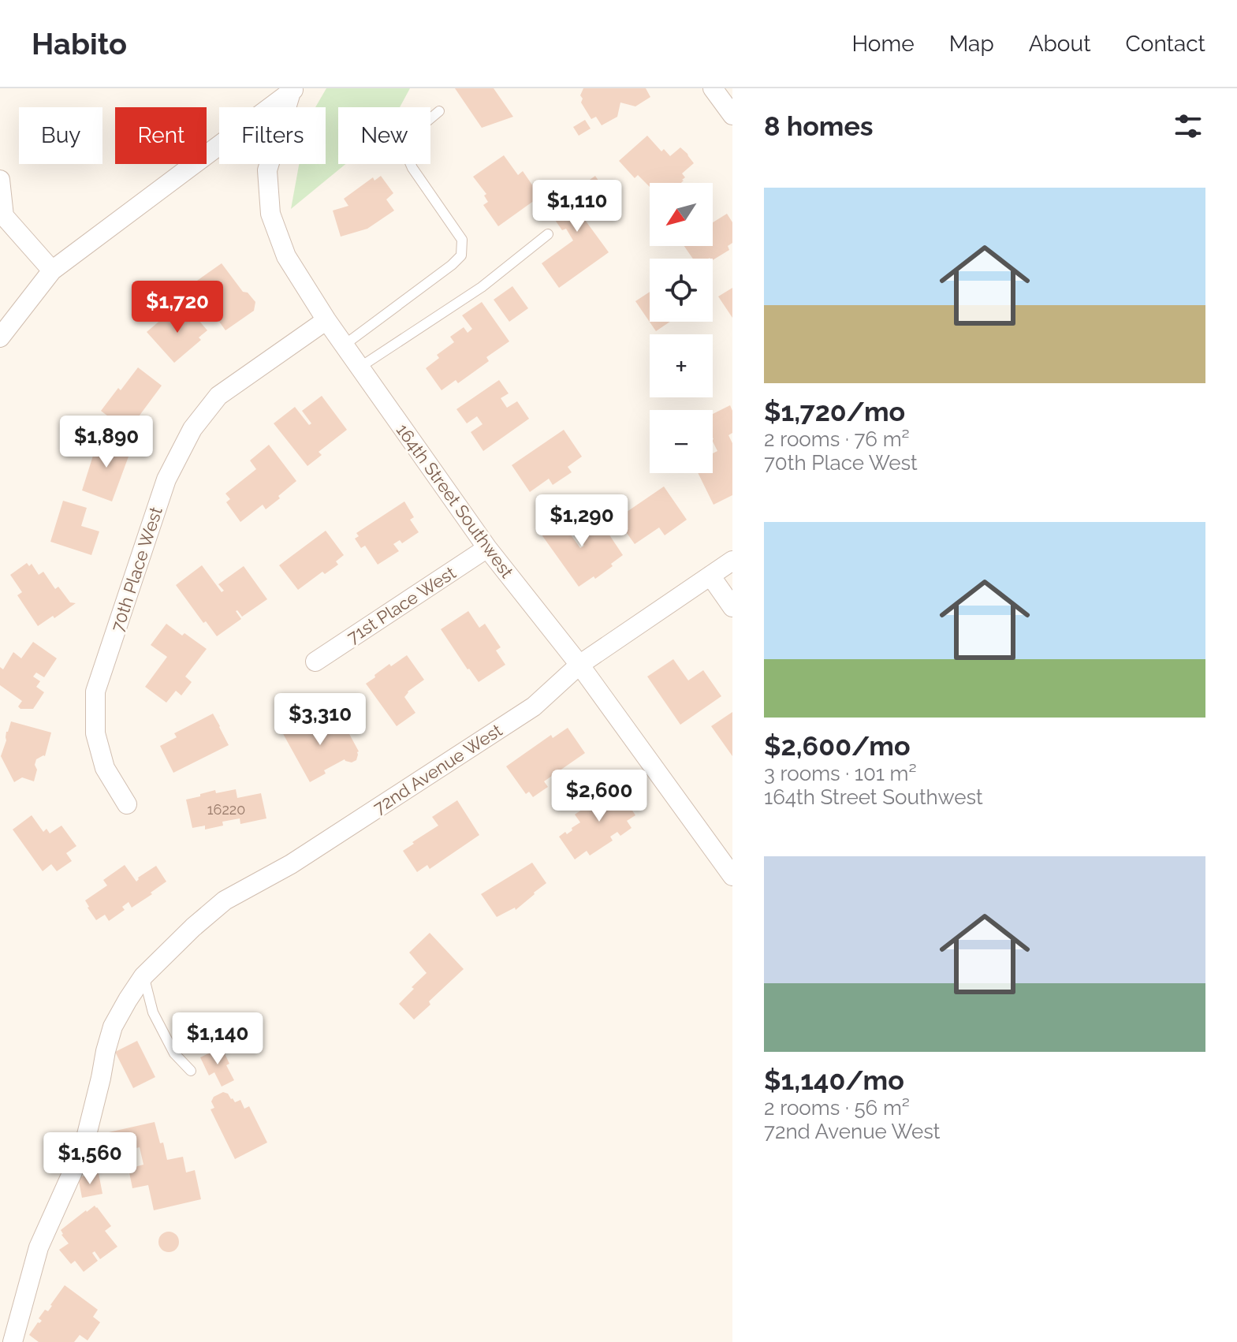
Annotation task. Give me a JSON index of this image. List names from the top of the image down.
{
  "streets": {
    "street": [
      "164th Street Southwest",
      "70th Place West",
      "71st Place West",
      "72nd Avenue West"
    ]
  },
  "crossings": [
    ["164th Street Southwest", "70th Place West"],
    ["164th Street Southwest", "71st Place West"],
    ["164th Street Southwest", "72nd Avenue West"]
  ],
  "house_numbers": ["16220"],
  "north": "bottom left",
  "page": {
    "header": "Habito",
    "nav": [
      "Home",
      "Map",
      "About",
      "Contact"
    ],
    "heading": "8 homes",
    "chip": [
      "Buy",
      "Rent",
      "Filters",
      "New"
    ],
    "list": [
      {
        "name": "$1,720/mo",
        "note": "2 rooms · 76 m² · 70th Place West"
      },
      {
        "name": "$2,600/mo",
        "note": "3 rooms · 101 m² · 164th Street Southwest"
      },
      {
        "name": "$1,140/mo",
        "note": "2 rooms · 56 m² · 72nd Avenue West"
      }
    ],
    "price": [
      "$1,110",
      "$1,720",
      "$1,890",
      "$1,290",
      "$3,310",
      "$2,600",
      "$1,140",
      "$1,560"
    ],
    "map_buttons": ["+", "−"]
  }
}
